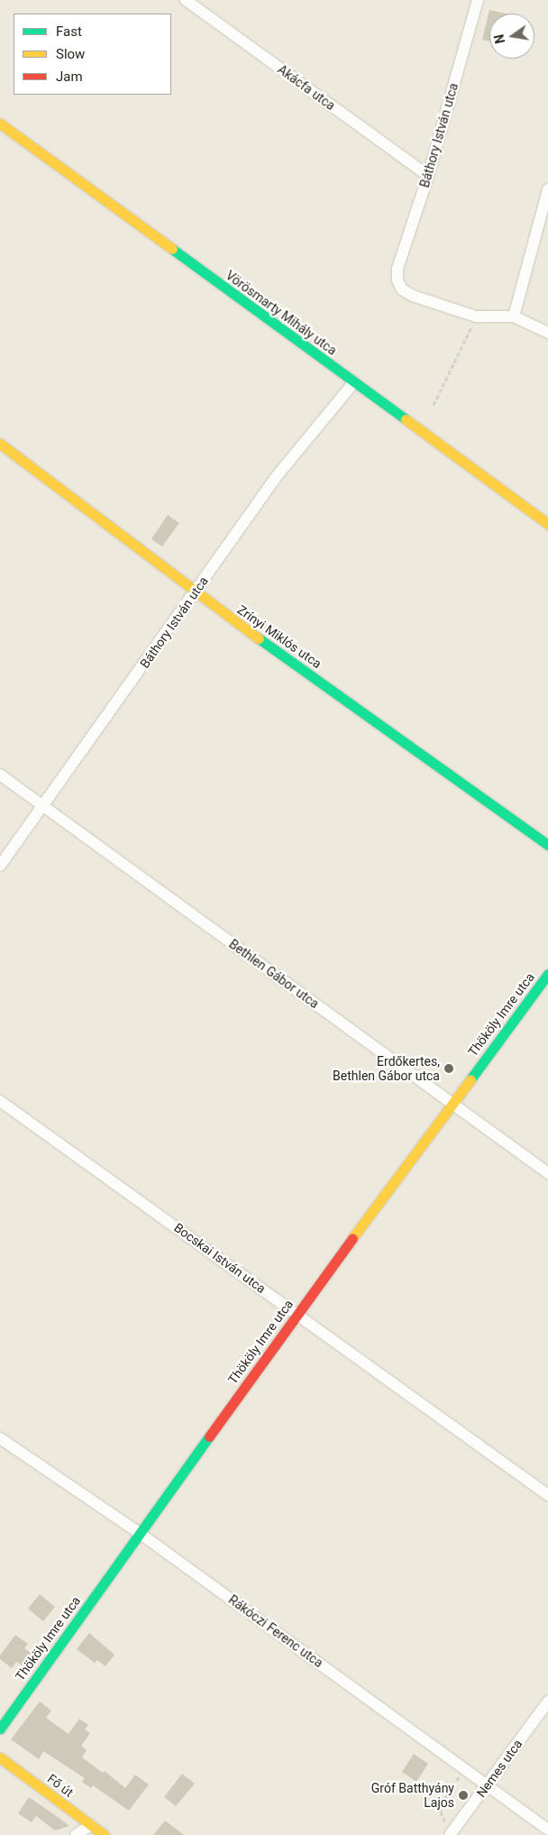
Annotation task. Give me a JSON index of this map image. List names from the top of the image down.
{
  "streets": {
    "street": [
      "Akácfa utca",
      "Báthory István utca",
      "Vörösmarty Mihály utca",
      "Zrínyi Miklós utca",
      "Bethlen Gábor utca",
      "Thököly Imre utca",
      "Bocskai István utca",
      "Rákóczi Ferenc utca",
      "Nemes utca",
      "Fő út"
    ]
  },
  "crossings": [
    ["Akácfa utca", "Báthory István utca"],
    ["Báthory István utca", "Vörösmarty Mihály utca"],
    ["Báthory István utca", "Zrínyi Miklós utca"],
    ["Báthory István utca", "Bethlen Gábor utca"],
    ["Bethlen Gábor utca", "Thököly Imre utca"],
    ["Thököly Imre utca", "Bocskai István utca"],
    ["Thököly Imre utca", "Rákóczi Ferenc utca"],
    ["Rákóczi Ferenc utca", "Nemes utca"]
  ],
  "places": ["Erdőkertes, Bethlen Gábor utca", "Gróf Batthyány Lajos"],
  "legend": ["Fast", "Slow", "Jam"],
  "north": "left"
}
